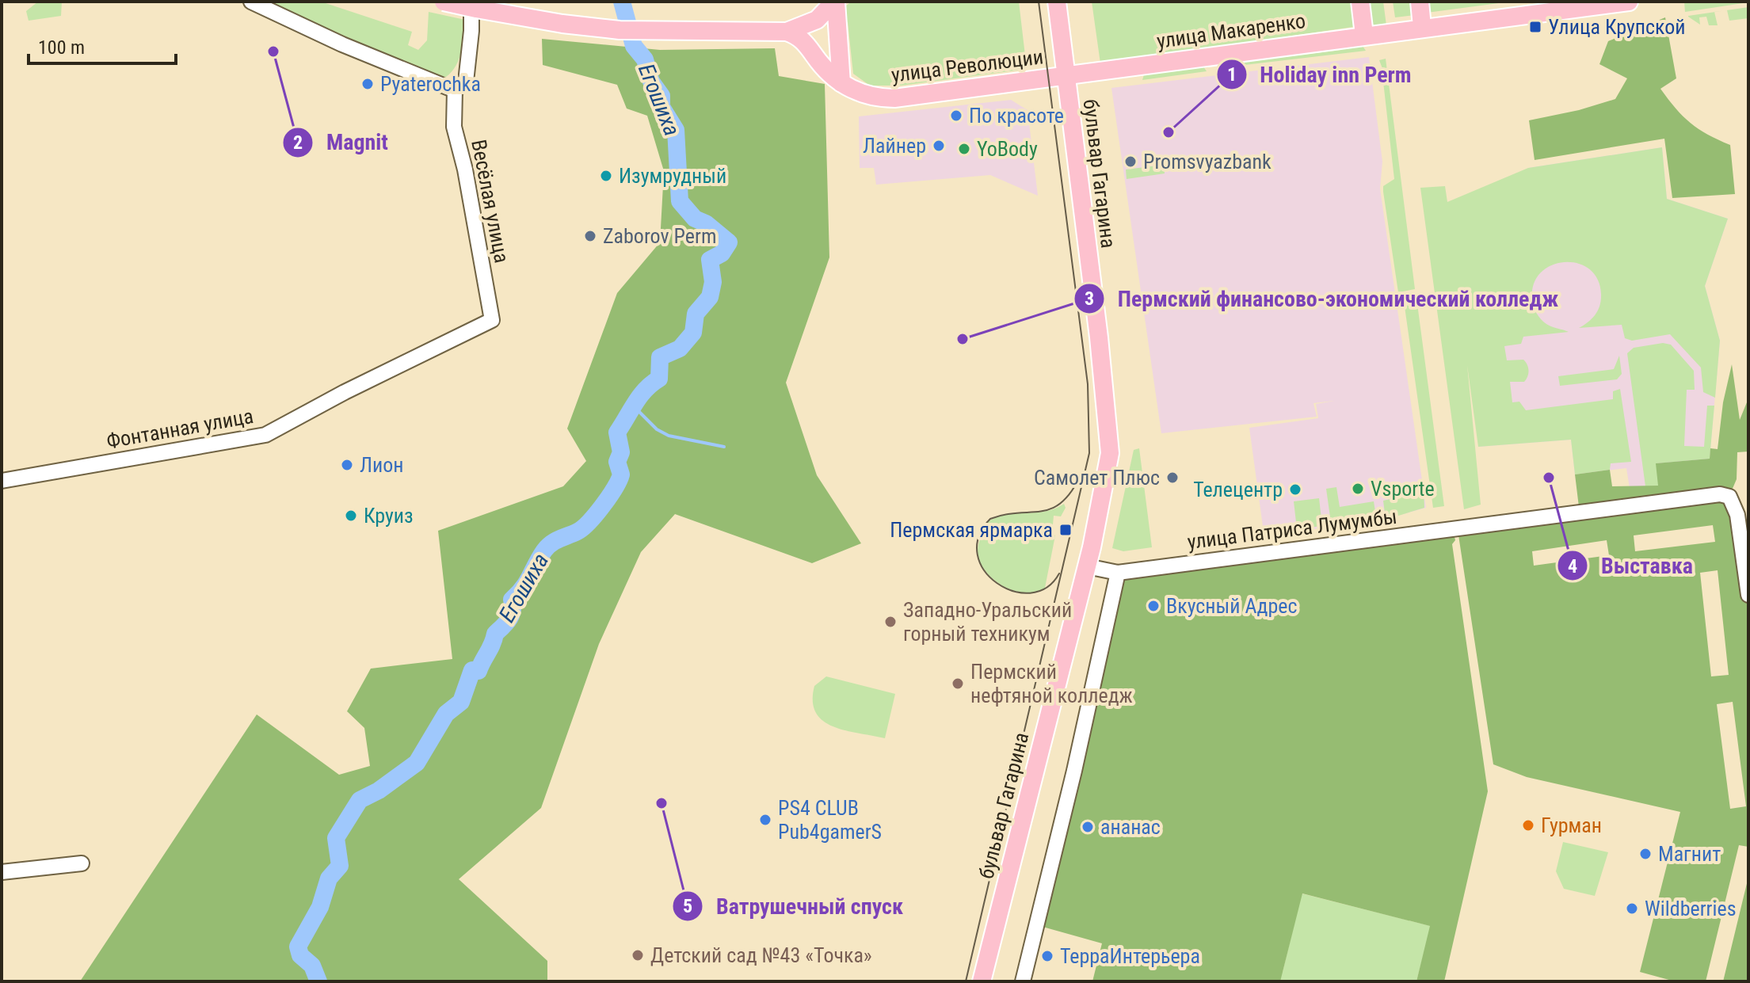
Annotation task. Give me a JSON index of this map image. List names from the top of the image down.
{
  "streets": {
    "main road": ["улица Макаренко", "улица Революции", "бульвар Гагарина"],
    "street": ["Весёлая улица", "Фонтанная улица", "улица Патриса Лумумбы"]
  },
  "crossings": [
    ["улица Макаренко", "улица Революции"],
    ["улица Макаренко", "бульвар Гагарина"],
    ["улица Революции", "бульвар Гагарина"],
    ["бульвар Гагарина", "улица Патриса Лумумбы"],
    ["Весёлая улица", "Фонтанная улица"]
  ],
  "water": ["Егошиха"],
  "places": {
    "transit": ["Улица Крупской", "Пермская ярмарка"],
    "other": [
      "Magnit",
      "Pyaterochka",
      "По красоте",
      "Holiday inn Perm",
      "Лайнер",
      "YoBody",
      "Promsvyazbank",
      "Изумрудный",
      "Zaborov Perm",
      "Пермский финансово-экономический колледж",
      "Лион",
      "Самолет Плюс",
      "Выставка",
      "Vsporte",
      "Телецентр",
      "Круиз",
      "Вкусный Адрес",
      "Западно-Уральский горный техникум",
      "Пермский нефтяной колледж",
      "Ватрушечный спуск",
      "PS4 CLUB Pub4gamerS",
      "Гурман",
      "ананас",
      "Магнит",
      "Wildberries",
      "Детский сад №43 «Точка»",
      "ТерраИнтерьера"
    ]
  },
  "scale_bar": "100 m"
}
